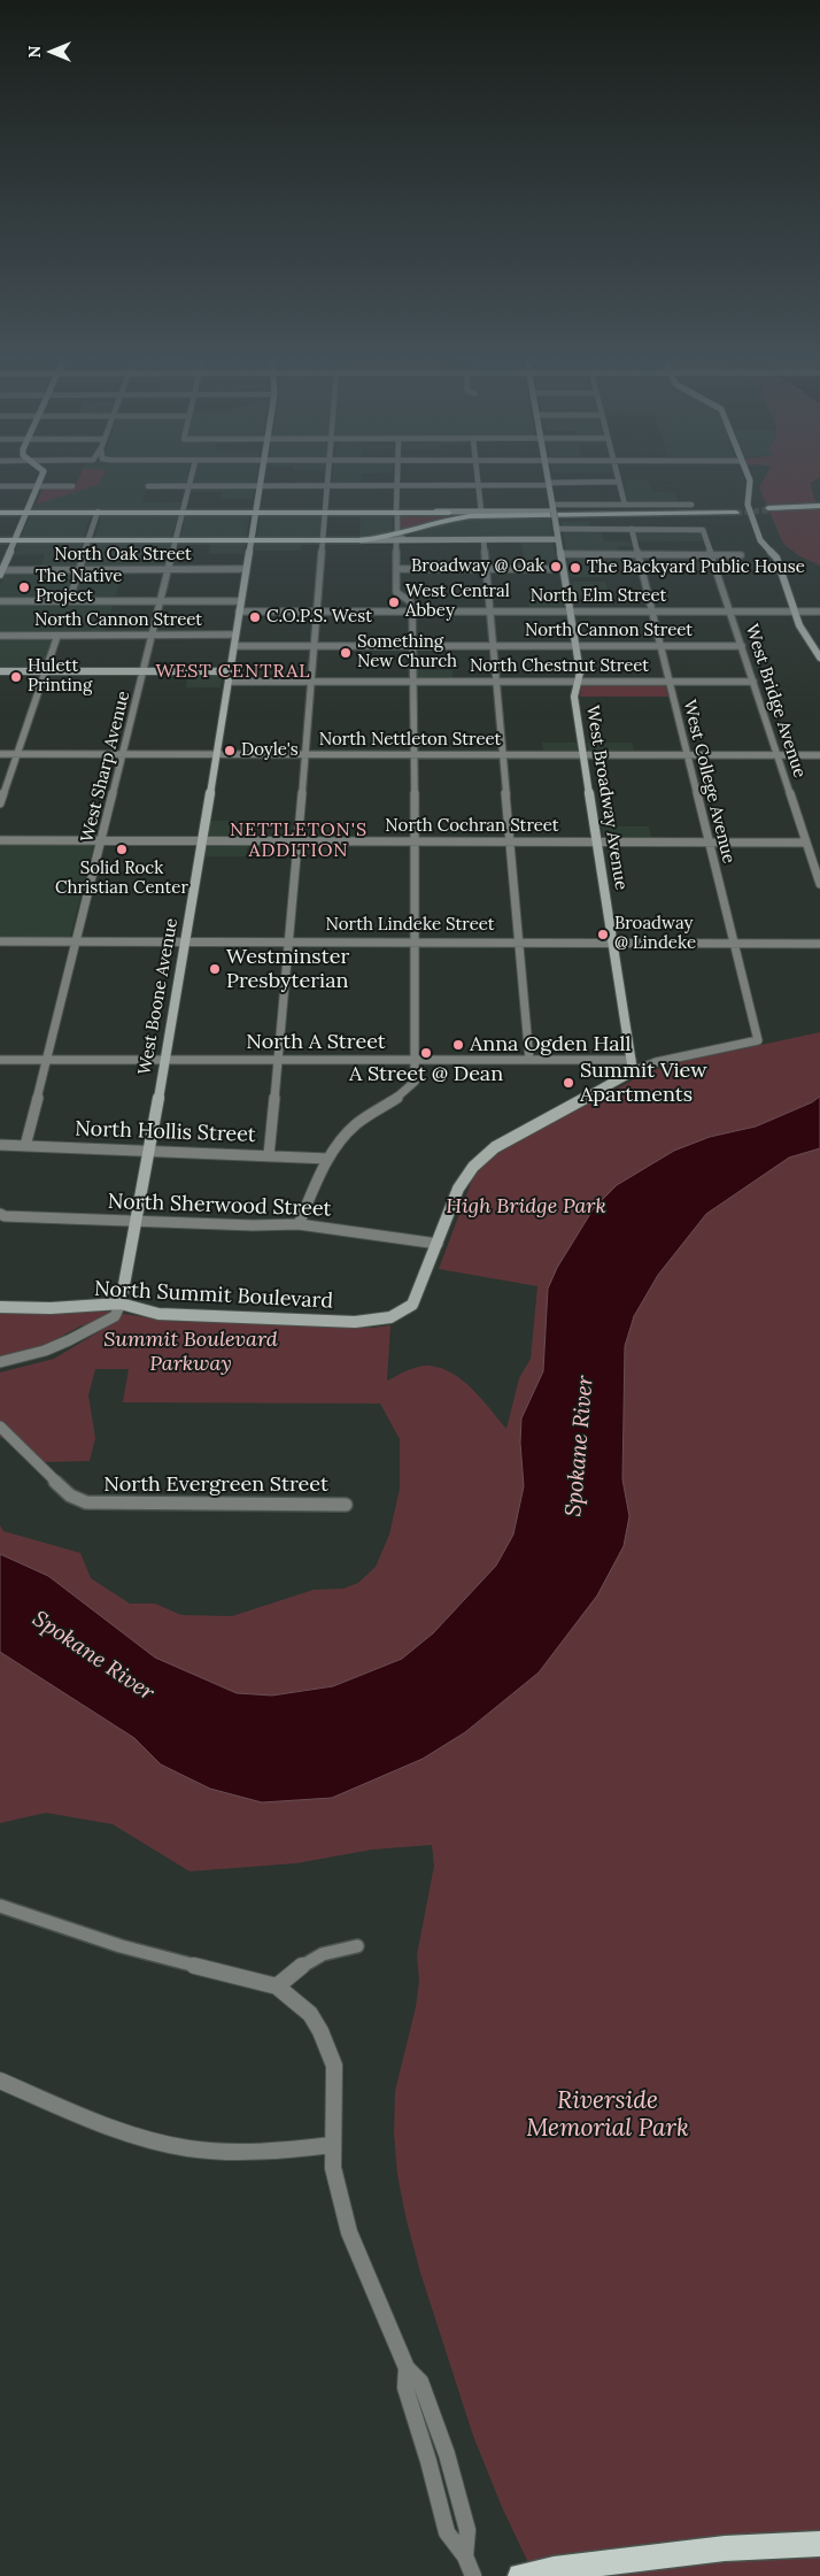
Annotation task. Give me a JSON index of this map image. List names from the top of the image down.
{
  "streets": {
    "street": [
      "North Oak Street",
      "North Elm Street",
      "North Cannon Street",
      "North Chestnut Street",
      "West Bridge Avenue",
      "North Nettleton Street",
      "West Sharp Avenue",
      "West College Avenue",
      "West Broadway Avenue",
      "North Cochran Street",
      "North Lindeke Street",
      "West Boone Avenue",
      "North A Street",
      "North Hollis Street",
      "North Sherwood Street",
      "North Summit Boulevard",
      "North Evergreen Street"
    ]
  },
  "crossings": [
    ["North Oak Street", "West Sharp Avenue"],
    ["North Oak Street", "West Boone Avenue"],
    ["North Elm Street", "West Bridge Avenue"],
    ["North Elm Street", "West College Avenue"],
    ["North Elm Street", "West Broadway Avenue"],
    ["North Elm Street", "West Boone Avenue"],
    ["North Cannon Street", "West Bridge Avenue"],
    ["North Cannon Street", "West Sharp Avenue"],
    ["North Cannon Street", "West College Avenue"],
    ["North Cannon Street", "West Broadway Avenue"],
    ["North Cannon Street", "West Boone Avenue"],
    ["North Chestnut Street", "West Bridge Avenue"],
    ["North Chestnut Street", "West College Avenue"],
    ["North Chestnut Street", "West Broadway Avenue"],
    ["North Chestnut Street", "West Boone Avenue"],
    ["West Bridge Avenue", "North Nettleton Street"],
    ["West Bridge Avenue", "West College Avenue"],
    ["West Bridge Avenue", "North Cochran Street"],
    ["North Nettleton Street", "West Sharp Avenue"],
    ["North Nettleton Street", "West College Avenue"],
    ["North Nettleton Street", "West Broadway Avenue"],
    ["North Nettleton Street", "West Boone Avenue"],
    ["West Sharp Avenue", "North Cochran Street"],
    ["West Sharp Avenue", "North Lindeke Street"],
    ["West Sharp Avenue", "North A Street"],
    ["West Sharp Avenue", "North Hollis Street"],
    ["West College Avenue", "West Broadway Avenue"],
    ["West College Avenue", "North Cochran Street"],
    ["West College Avenue", "North Lindeke Street"],
    ["West Broadway Avenue", "North Cochran Street"],
    ["West Broadway Avenue", "North Lindeke Street"],
    ["West Broadway Avenue", "North A Street"],
    ["North Cochran Street", "West Boone Avenue"],
    ["North Lindeke Street", "West Boone Avenue"],
    ["West Boone Avenue", "North A Street"],
    ["West Boone Avenue", "North Hollis Street"],
    ["West Boone Avenue", "North Sherwood Street"],
    ["West Boone Avenue", "North Summit Boulevard"],
    ["North Sherwood Street", "North Summit Boulevard"]
  ],
  "districts": ["WEST CENTRAL", "NETTLETON'S ADDITION"],
  "water": ["Spokane River"],
  "parks": ["High Bridge Park", "Summit Boulevard Parkway", "Riverside Memorial Park"],
  "places": [
    "Broadway @ Oak",
    "The Backyard Public House",
    "The Native Project",
    "West Central Abbey",
    "C.O.P.S. West",
    "Something New Church",
    "Hulett Printing",
    "Doyle's",
    "Solid Rock Christian Center",
    "Broadway @ Lindeke",
    "Westminster Presbyterian",
    "Anna Ogden Hall",
    "A Street @ Dean",
    "Summit View Apartments"
  ],
  "north": "left"
}
